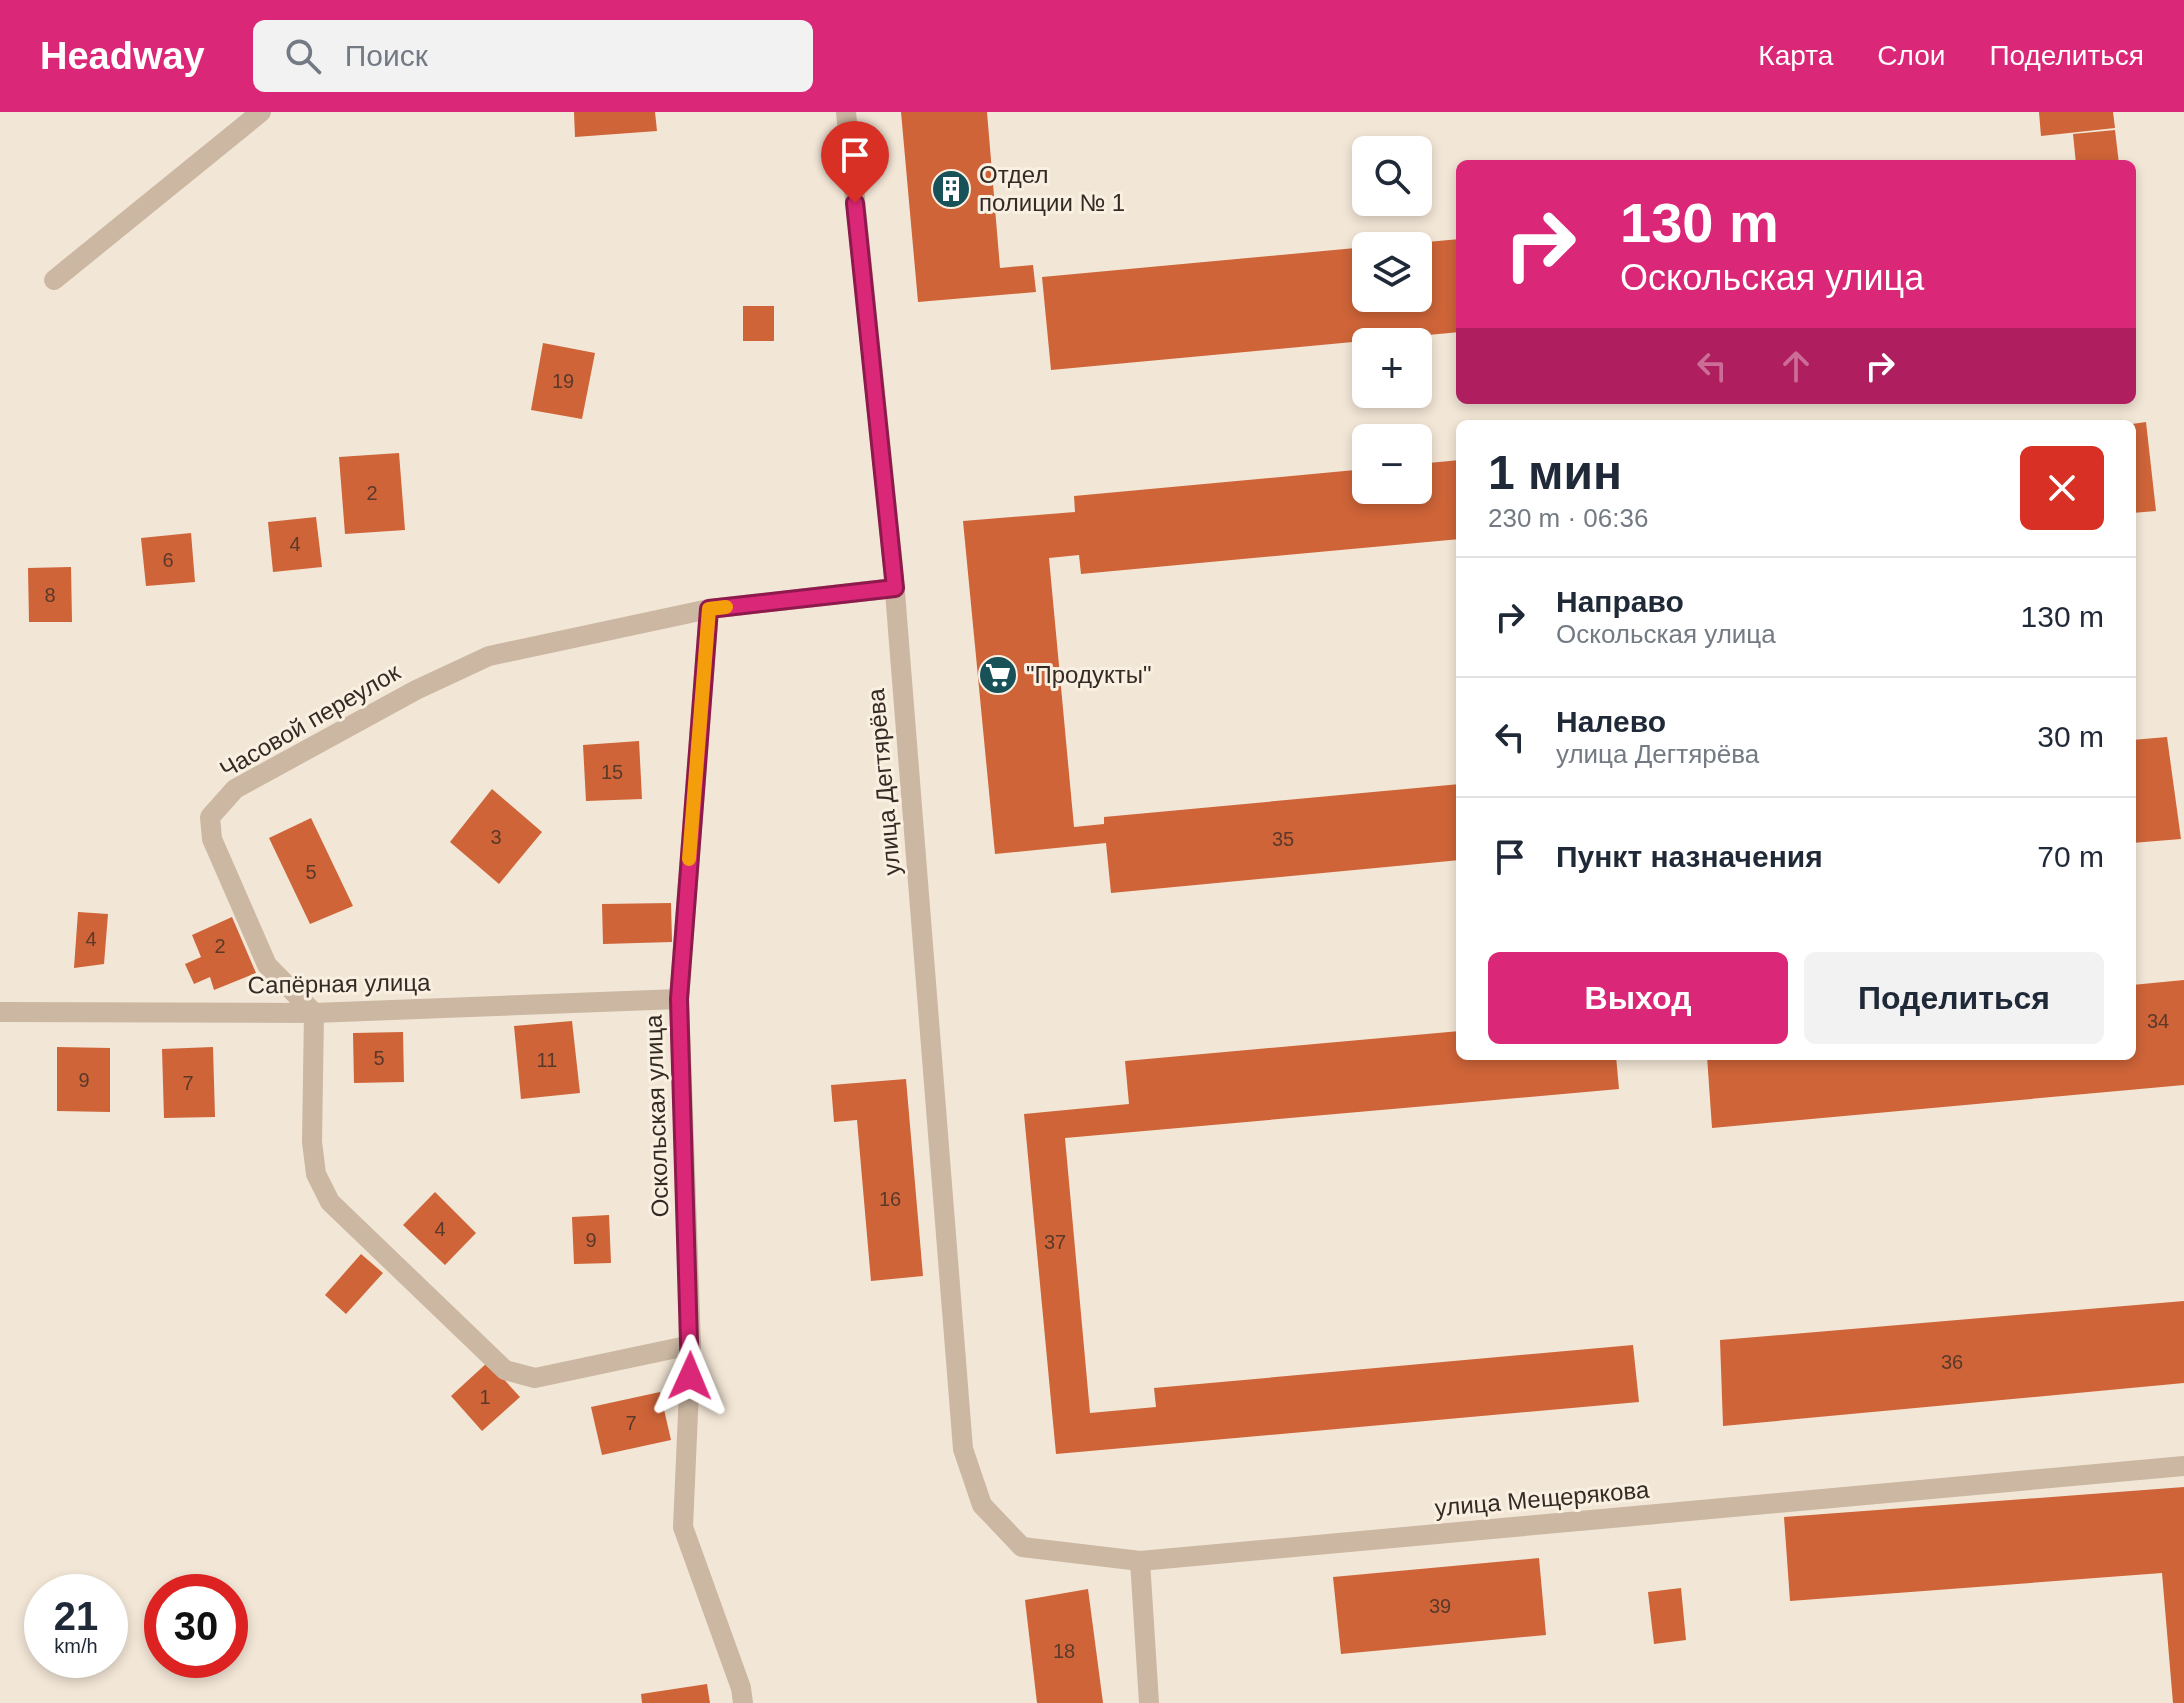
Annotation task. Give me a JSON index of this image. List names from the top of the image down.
{
  "streets": {
    "street": [
      "Часовой переулок",
      "улица Дегтярёва",
      "Сапёрная улица",
      "Оскольская улица",
      "улица Мещерякова"
    ]
  },
  "crossings": [
    ["Часовой переулок", "Сапёрная улица"],
    ["Часовой переулок", "Оскольская улица"],
    ["улица Дегтярёва", "улица Мещерякова"],
    ["Сапёрная улица", "Оскольская улица"]
  ],
  "places": {
    "building": ["Отдел полиции № 1"],
    "supermarket": ["\"Продукты\""]
  },
  "house_numbers": [
    "19",
    "2",
    "4",
    "6",
    "8",
    "15",
    "3",
    "35",
    "5",
    "4",
    "2",
    "34",
    "5",
    "11",
    "9",
    "7",
    "16",
    "4",
    "9",
    "37",
    "36",
    "1",
    "7",
    "39",
    "18"
  ],
  "page": {
    "header": "Headway",
    "search": "Поиск",
    "nav": ["Карта", "Слои", "Поделиться"],
    "map_buttons": ["+", "−"],
    "turn": ["130 m", "Оскольская улица"],
    "heading": ["1 мин", "230 m · 06:36"],
    "list": [
      {
        "name": "Направо",
        "note": "Оскольская улица",
        "value": "130 m"
      },
      {
        "name": "Налево",
        "note": "улица Дегтярёва",
        "value": "30 m"
      },
      {
        "name": "Пункт назначения",
        "value": "70 m"
      }
    ],
    "buttons": ["Выход", "Поделиться"],
    "speed": "21 km/h",
    "limit": "30"
  }
}
